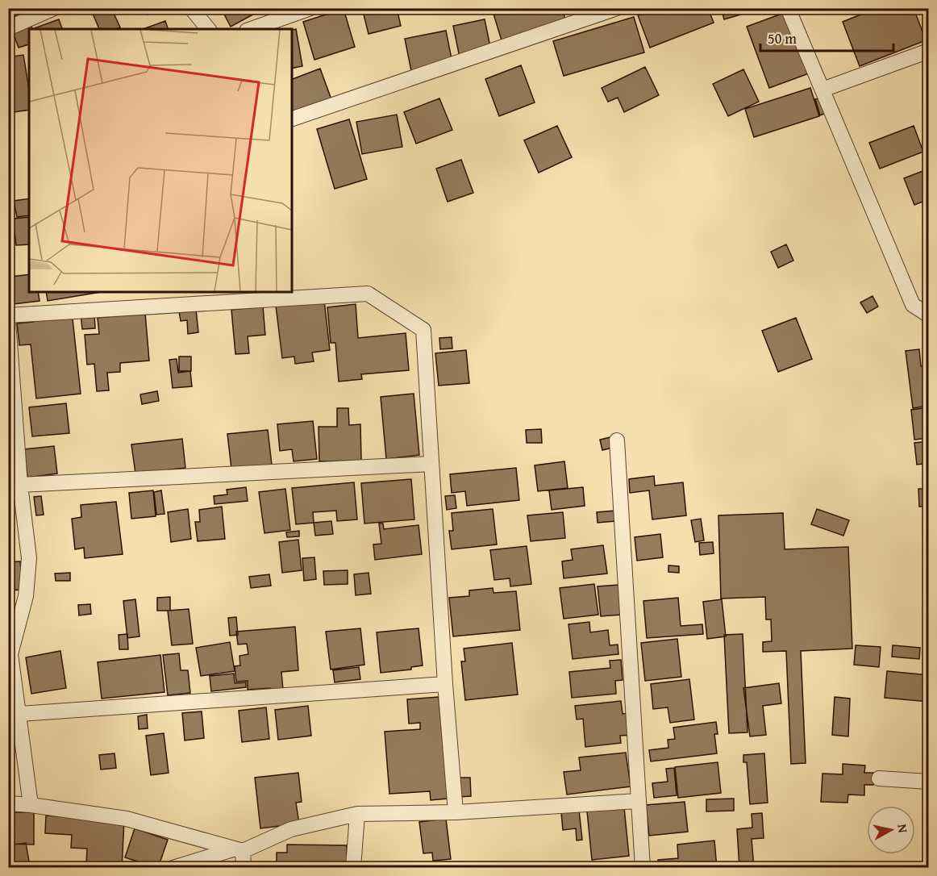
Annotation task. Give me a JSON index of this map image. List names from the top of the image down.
{
  "scale_bar": "50 m",
  "north": "right"
}
